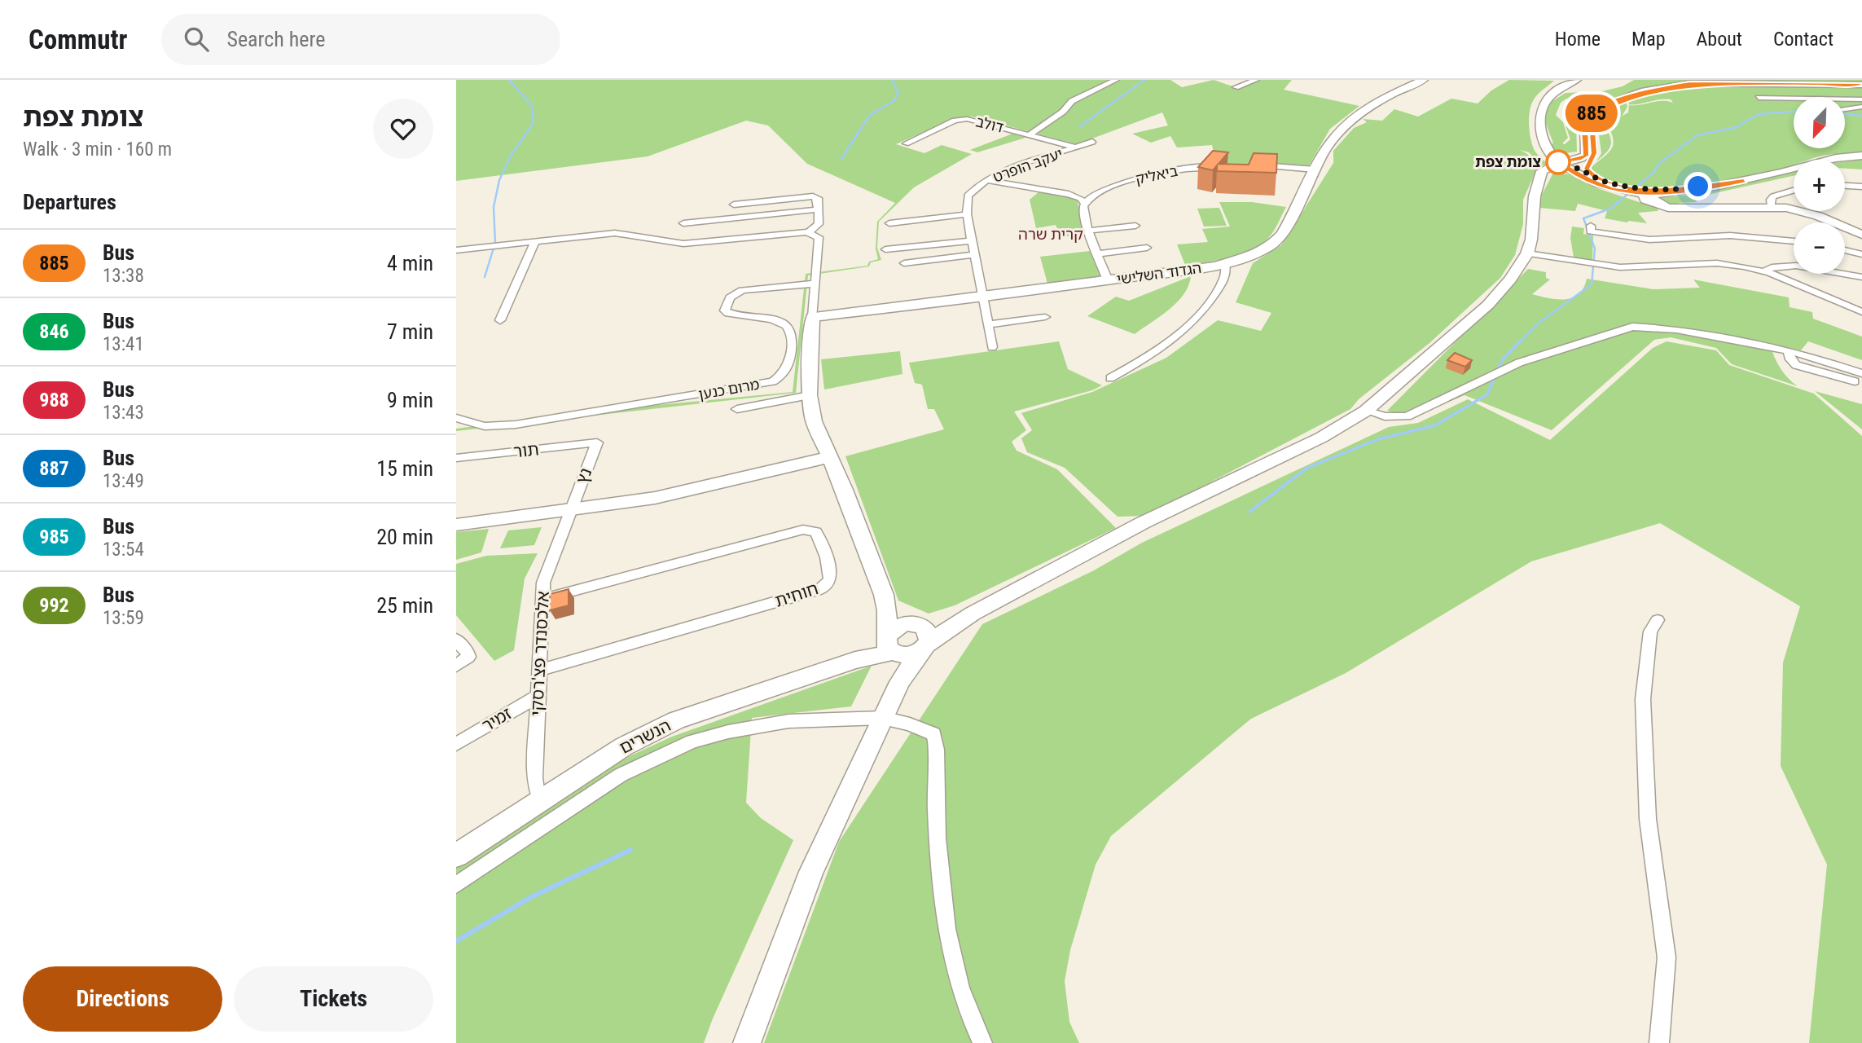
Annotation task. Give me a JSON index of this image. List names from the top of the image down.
{
  "streets": {
    "street": [
      "דולב",
      "יעקב הופרט",
      "ביאליק",
      "הגדוד השלישי",
      "מרום כנען",
      "תור",
      "נץ",
      "חוחית",
      "אלכסנדר פצ'רסקי",
      "זמיר",
      "הנשרים"
    ]
  },
  "crossings": [
    ["דולב", "יעקב הופרט"],
    ["תור", "נץ"],
    ["נץ", "אלכסנדר פצ'רסקי"],
    ["חוחית", "אלכסנדר פצ'רסקי"],
    ["אלכסנדר פצ'רסקי", "זמיר"],
    ["אלכסנדר פצ'רסקי", "הנשרים"]
  ],
  "districts": ["קרית שרה"],
  "places": ["צומת צפת"],
  "lines": ["bus line 885"],
  "north": "bottom left",
  "page": {
    "header": "Commutr",
    "search": "Search here",
    "nav": [
      "Home",
      "Map",
      "About",
      "Contact"
    ],
    "heading": [
      ["צומת צפת", "Walk · 3 min · 160 m"],
      "Departures"
    ],
    "on_map": "885",
    "map_buttons": ["+", "−"],
    "list": [
      {
        "mark": "885",
        "name": "Bus",
        "note": "13:38",
        "value": "4 min"
      },
      {
        "mark": "846",
        "name": "Bus",
        "note": "13:41",
        "value": "7 min"
      },
      {
        "mark": "988",
        "name": "Bus",
        "note": "13:43",
        "value": "9 min"
      },
      {
        "mark": "887",
        "name": "Bus",
        "note": "13:49",
        "value": "15 min"
      },
      {
        "mark": "985",
        "name": "Bus",
        "note": "13:54",
        "value": "20 min"
      },
      {
        "mark": "992",
        "name": "Bus",
        "note": "13:59",
        "value": "25 min"
      }
    ],
    "buttons": ["Directions", "Tickets"]
  }
}
